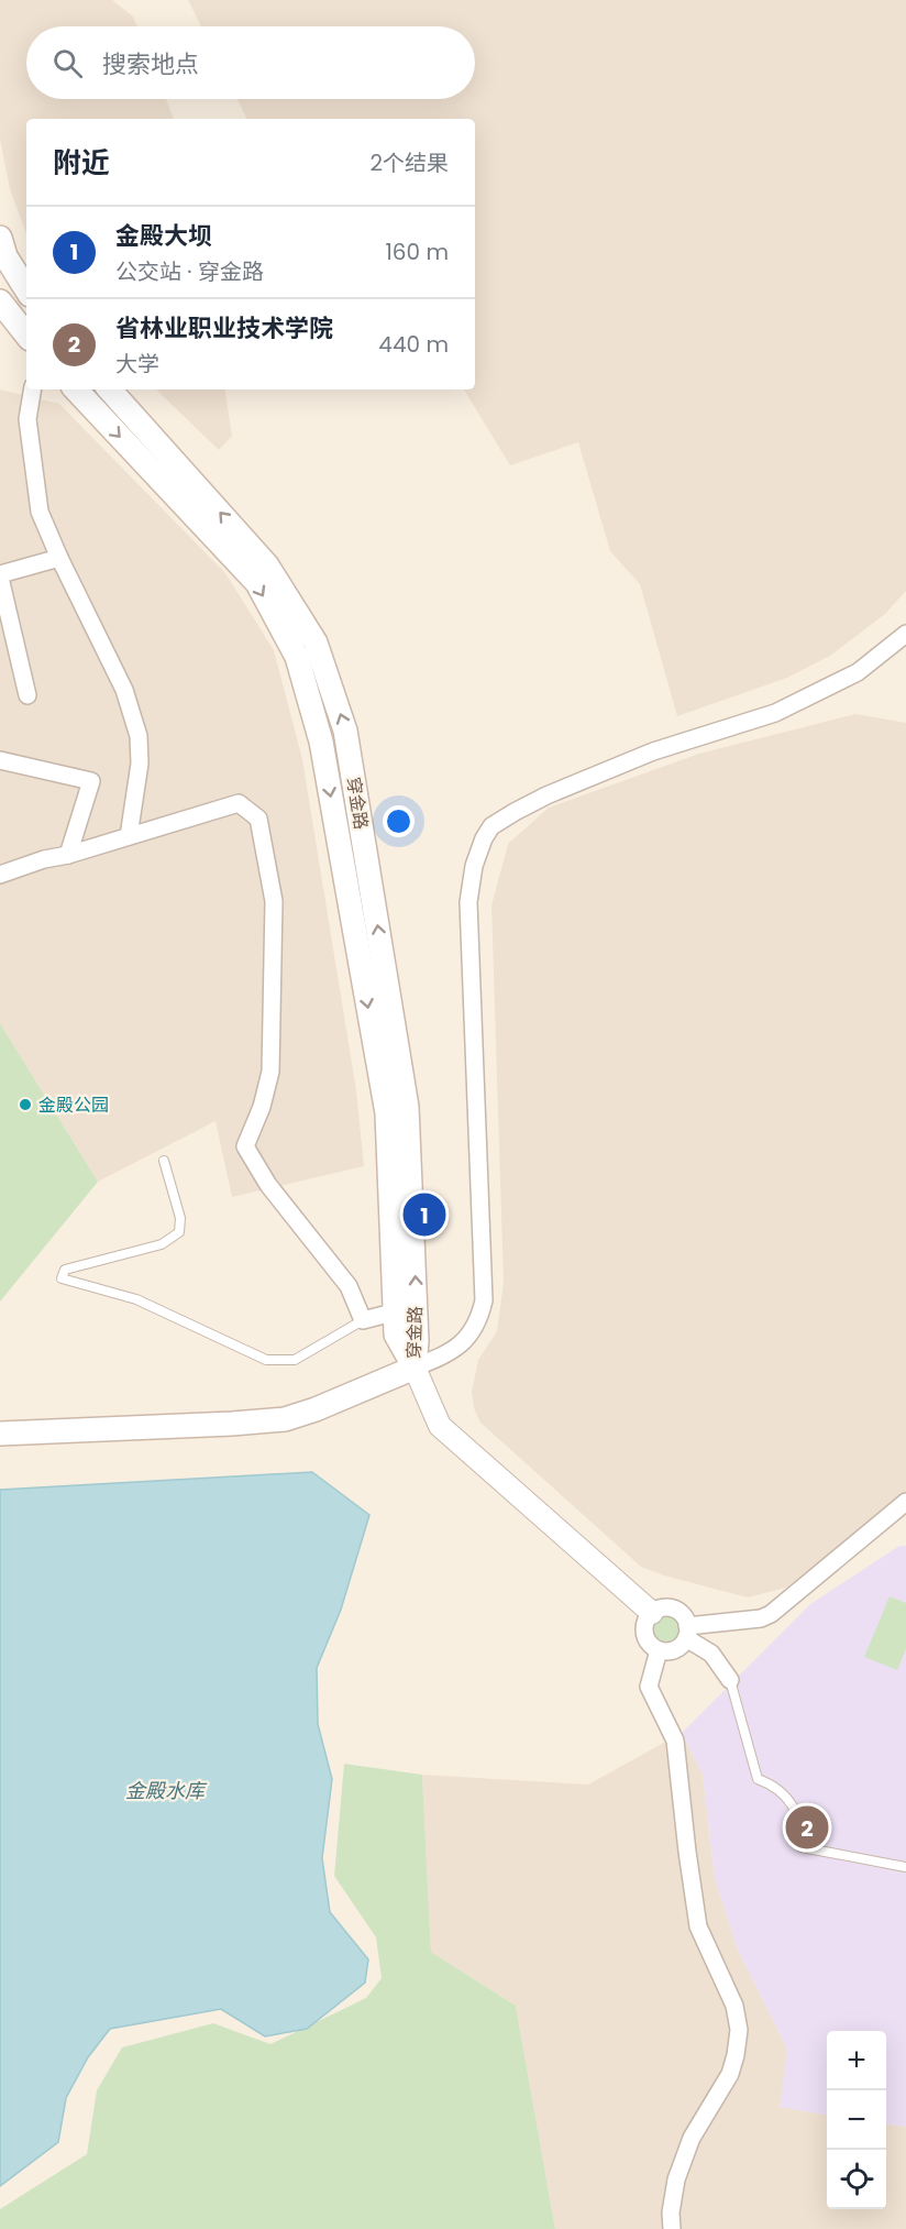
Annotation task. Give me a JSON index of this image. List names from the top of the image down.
{
  "streets": {
    "main road": ["穿金路"]
  },
  "water": ["金殿水库"],
  "places": ["金殿公园"],
  "page": {
    "search": "搜索地点",
    "heading": ["附近", "2个结果"],
    "list": [
      {
        "mark": "1",
        "name": "金殿大坝",
        "note": "公交站 · 穿金路",
        "value": "160 m"
      },
      {
        "mark": "2",
        "name": "省林业职业技术学院",
        "note": "大学",
        "value": "440 m"
      }
    ],
    "pins": ["1", "2"],
    "map_buttons": ["+", "−"]
  }
}
